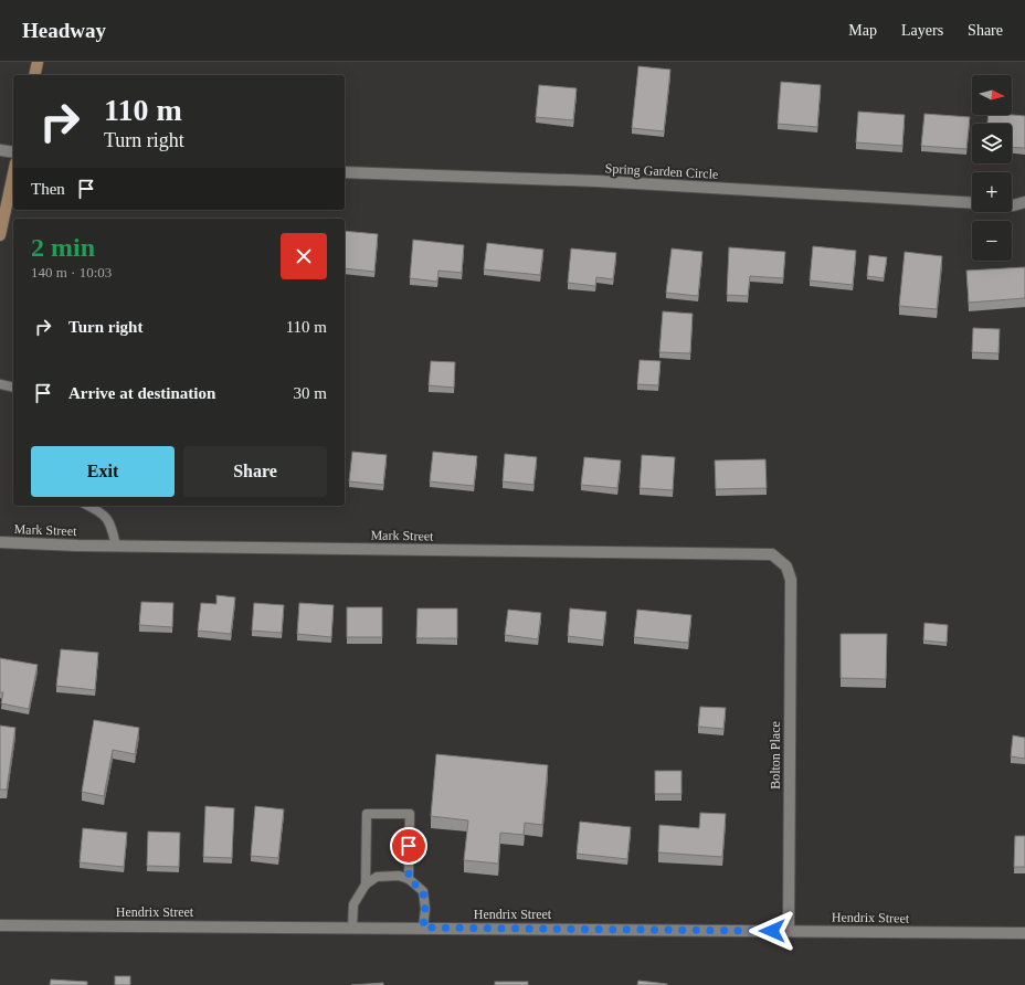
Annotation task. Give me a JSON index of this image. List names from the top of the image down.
{
  "streets": {
    "street": [
      "Spring Garden Circle",
      "Mark Street",
      "Bolton Place",
      "Hendrix Street"
    ]
  },
  "crossings": [
    ["Mark Street", "Bolton Place"],
    ["Bolton Place", "Hendrix Street"]
  ],
  "north": "right",
  "page": {
    "header": "Headway",
    "nav": ["Map", "Layers", "Share"],
    "map_buttons": ["+", "−"],
    "turn": ["110 m", "Turn right"],
    "then": "Then",
    "heading": ["2 min", "140 m · 10:03"],
    "list": [
      {
        "name": "Turn right",
        "value": "110 m"
      },
      {
        "name": "Arrive at destination",
        "value": "30 m"
      }
    ],
    "buttons": ["Exit", "Share"]
  }
}
